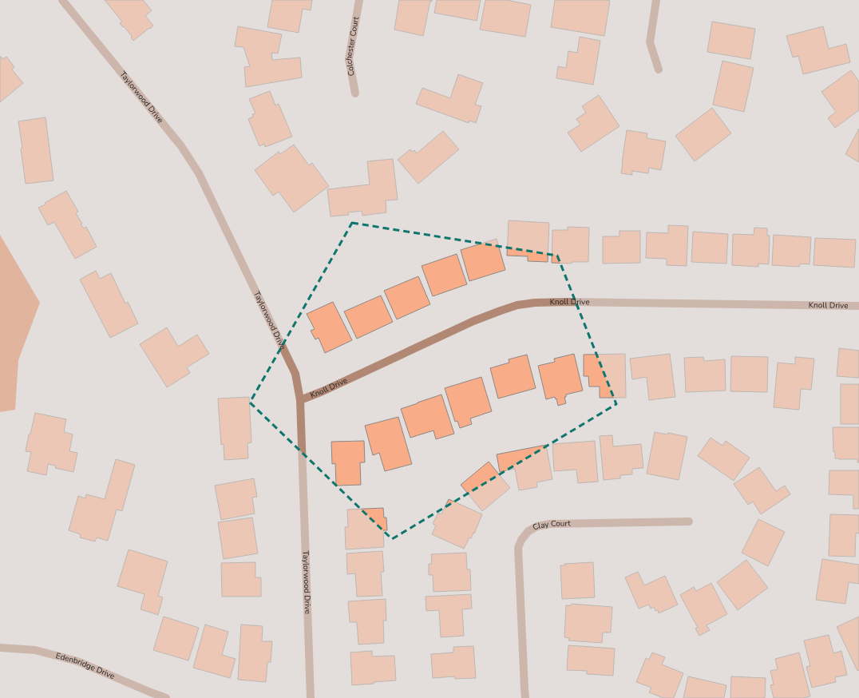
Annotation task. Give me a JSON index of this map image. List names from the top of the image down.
{
  "streets": {
    "street": [
      "Colchester Court",
      "Taylorwood Drive",
      "Knoll Drive",
      "Clay Court",
      "Edenbridge Drive"
    ]
  },
  "crossings": [
    ["Taylorwood Drive", "Knoll Drive"]
  ]
}
